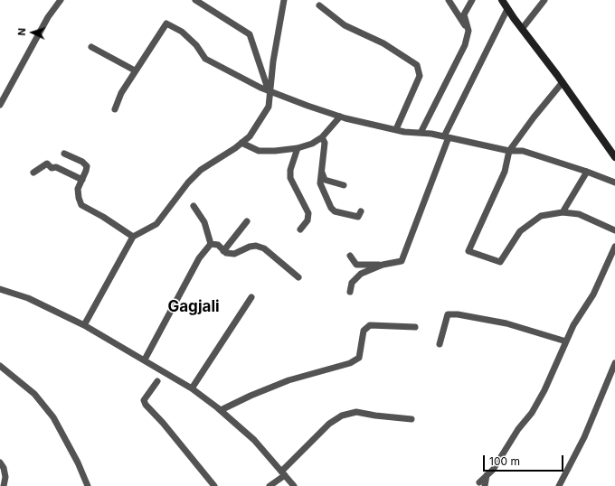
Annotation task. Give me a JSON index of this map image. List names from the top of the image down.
{
  "districts": ["Gagjali"],
  "scale_bar": "100 m",
  "north": "left"
}
